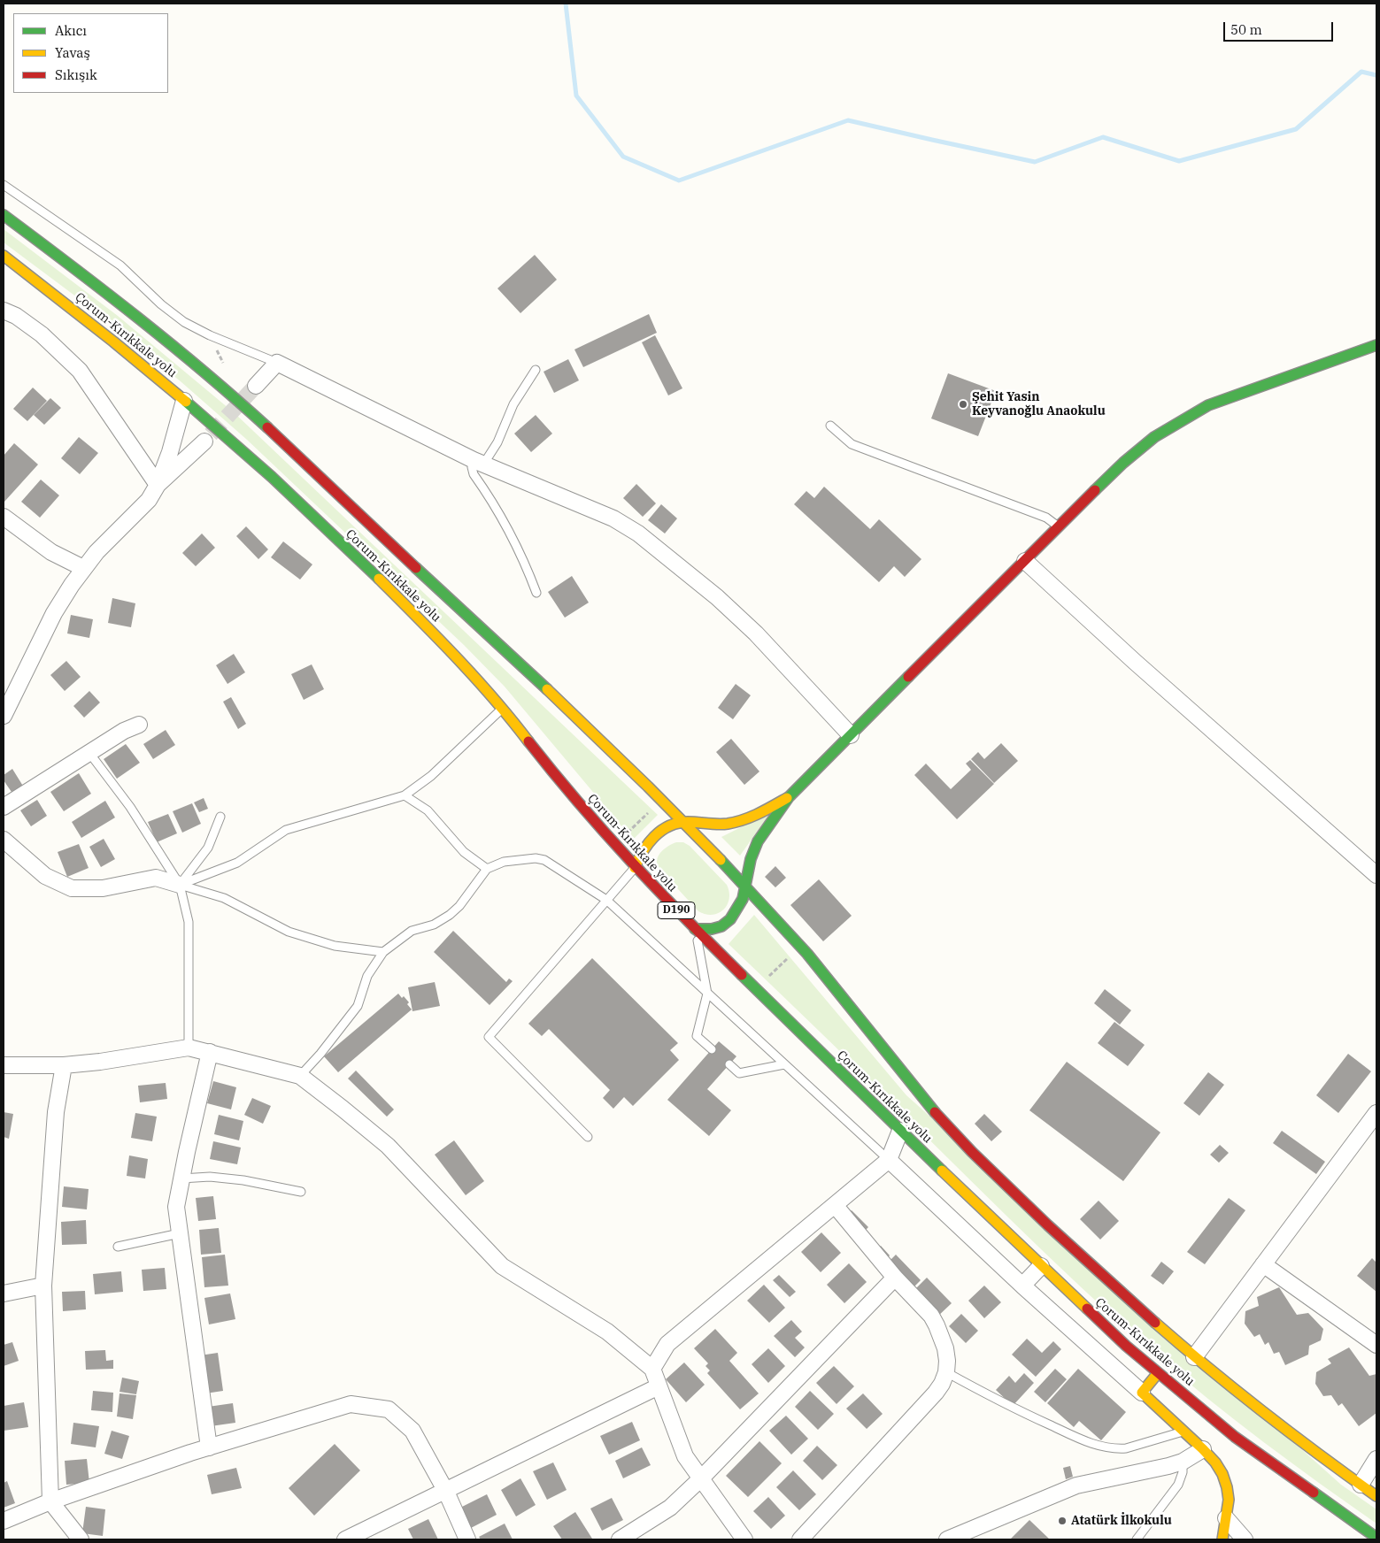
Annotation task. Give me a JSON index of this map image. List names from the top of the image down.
{
  "streets": {
    "main road": ["Çorum-Kırıkkale yolu", "D190"]
  },
  "places": ["Şehit Yasin Keyvanoğlu Anaokulu", "Atatürk İlkokulu"],
  "legend": ["Akıcı", "Yavaş", "Sıkışık"],
  "scale_bar": "50 m"
}
